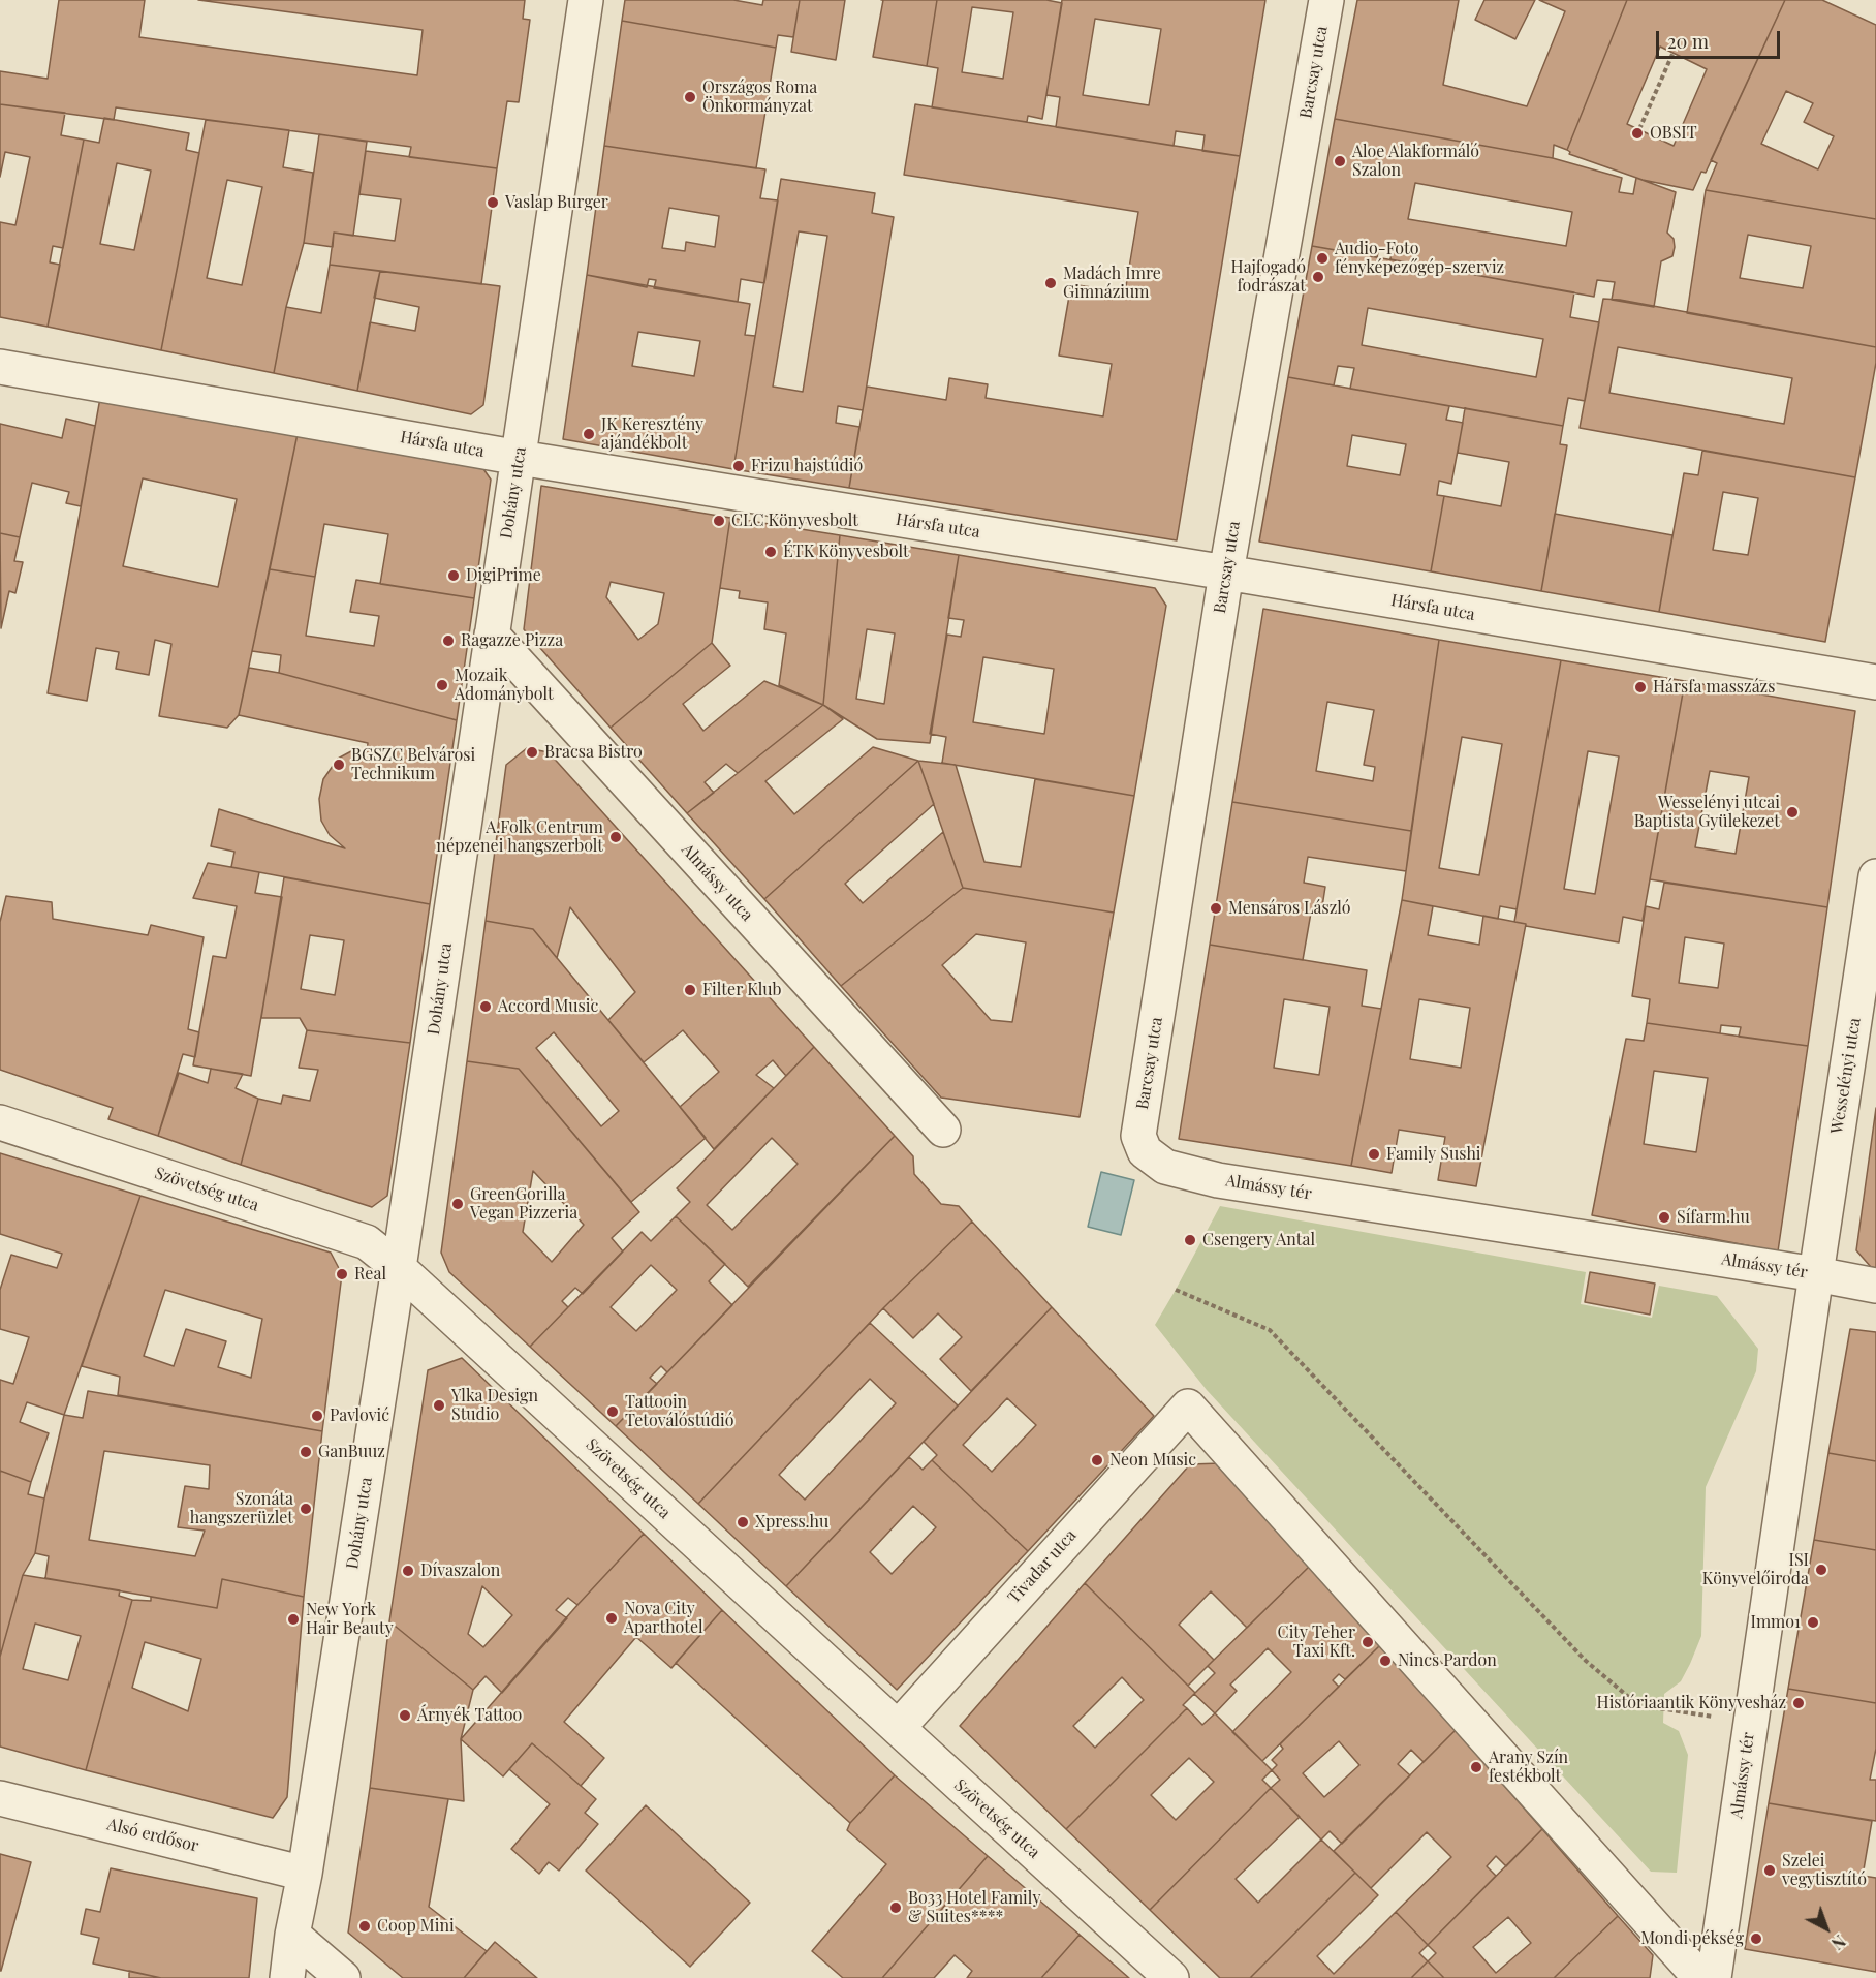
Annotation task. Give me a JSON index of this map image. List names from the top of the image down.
{
  "streets": {
    "street": [
      "Barcsay utca",
      "Hársfa utca",
      "Dohány utca",
      "Almássy utca",
      "Wesselényi utca",
      "Almássy tér",
      "Szövetség utca",
      "Tivadar utca",
      "Alsó erdősor"
    ]
  },
  "crossings": [
    ["Barcsay utca", "Hársfa utca"],
    ["Barcsay utca", "Almássy tér"],
    ["Hársfa utca", "Dohány utca"],
    ["Dohány utca", "Almássy utca"],
    ["Dohány utca", "Szövetség utca"],
    ["Dohány utca", "Alsó erdősor"],
    ["Wesselényi utca", "Almássy tér"],
    ["Szövetség utca", "Tivadar utca"]
  ],
  "places": [
    "Országos Roma Önkormányzat",
    "OBSIT",
    "Aloe Alakformáló Szalon",
    "Vaslap Burger",
    "Audio-Foto fényképezőgép-szerviz",
    "Hajfogadó fodrászat",
    "Madách Imre Gimnázium",
    "JK Keresztény ajándékbolt",
    "Frizu hajstúdió",
    "CLC Könyvesbolt",
    "ÉTK Könyvesbolt",
    "DigiPrime",
    "Ragazze Pizza",
    "Mozaik Adománybolt",
    "Hársfa masszázs",
    "Bracsa Bistro",
    "BGSZC Belvárosi Technikum",
    "Wesselényi utcai Baptista Gyülekezet",
    "A.Folk Centrum népzenei hangszerbolt",
    "Mensáros László",
    "Filter Klub",
    "Accord Music",
    "Family Sushi",
    "GreenGorilla Vegan Pizzeria",
    "Sífarm.hu",
    "Csengery Antal",
    "Real",
    "Ylka Design Studio",
    "Tattooin Tetoválóstúdió",
    "Pavlović",
    "GanBuuz",
    "Neon Music",
    "Szonáta hangszerüzlet",
    "Xpress.hu",
    "ISI Könyvelőiroda",
    "Dívaszalon",
    "Nova City Aparthotel",
    "New York Hair Beauty",
    "Immo1",
    "City Teher Taxi Kft.",
    "Nincs Pardon",
    "Históriaantik Könyvesház",
    "Árnyék Tattoo",
    "Arany Szín festékbolt",
    "Szelei vegytisztító",
    "Bo33 Hotel Family & Suites****",
    "Coop Mini",
    "Mondi pékség"
  ],
  "scale_bar": "20 m",
  "north": "bottom right"
}
